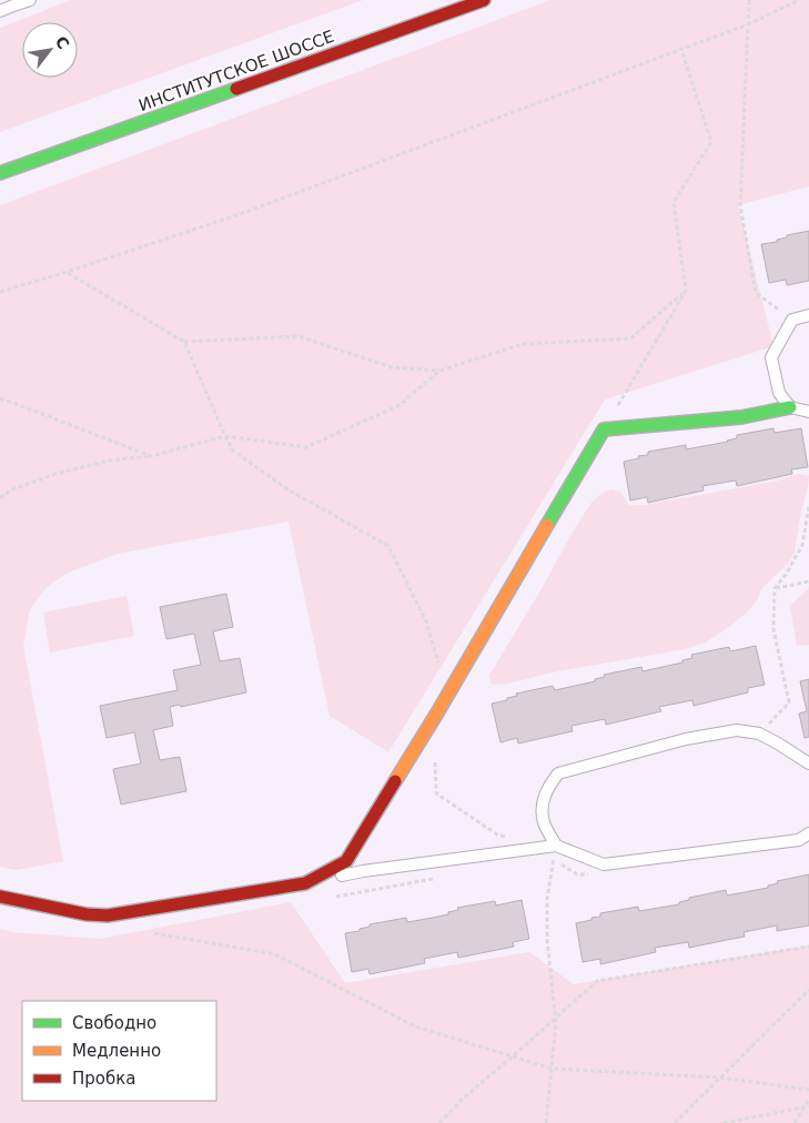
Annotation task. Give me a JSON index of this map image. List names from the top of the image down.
{
  "streets": {
    "street": ["ИНСТИТУТСКОЕ ШОССЕ"]
  },
  "legend": ["Свободно", "Медленно", "Пробка"],
  "north": "top right"
}
